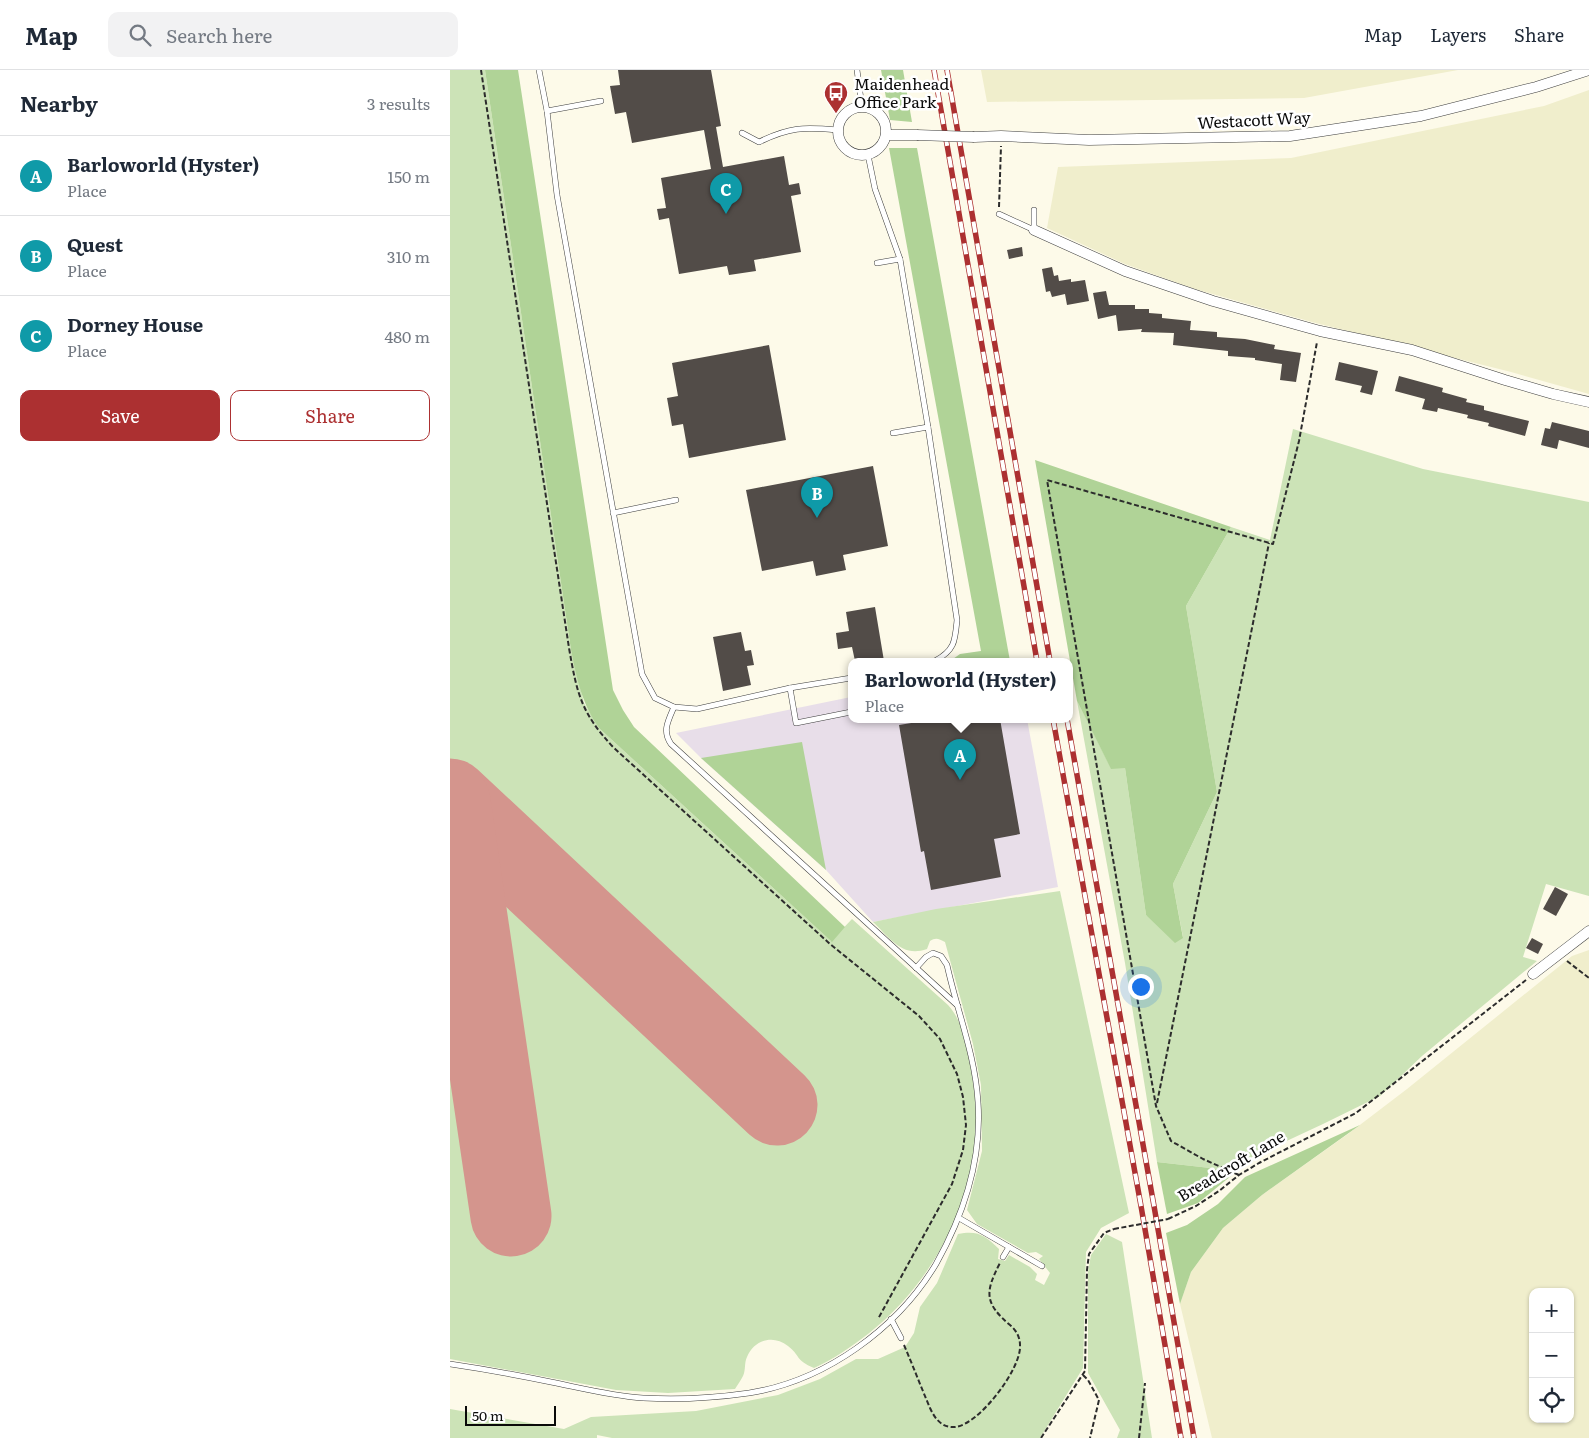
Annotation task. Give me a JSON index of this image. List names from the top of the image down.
{
  "streets": {
    "street": ["Westacott Way"],
    "path": ["Breadcroft Lane"]
  },
  "places": {
    "bus stop": ["Maidenhead Office Park"]
  },
  "scale_bar": "50 m",
  "page": {
    "header": "Map",
    "search": "Search here",
    "nav": ["Map", "Layers", "Share"],
    "heading": ["Nearby", "3 results"],
    "list": [
      {
        "mark": "A",
        "name": "Barloworld (Hyster)",
        "note": "Place",
        "value": "150 m"
      },
      {
        "mark": "B",
        "name": "Quest",
        "note": "Place",
        "value": "310 m"
      },
      {
        "mark": "C",
        "name": "Dorney House",
        "note": "Place",
        "value": "480 m"
      }
    ],
    "pins": ["C", "B", "A"],
    "buttons": ["Save", "Share"],
    "popup": ["Barloworld (Hyster)", "Place"],
    "map_buttons": ["+", "−"],
    "scale": "50 m"
  }
}
